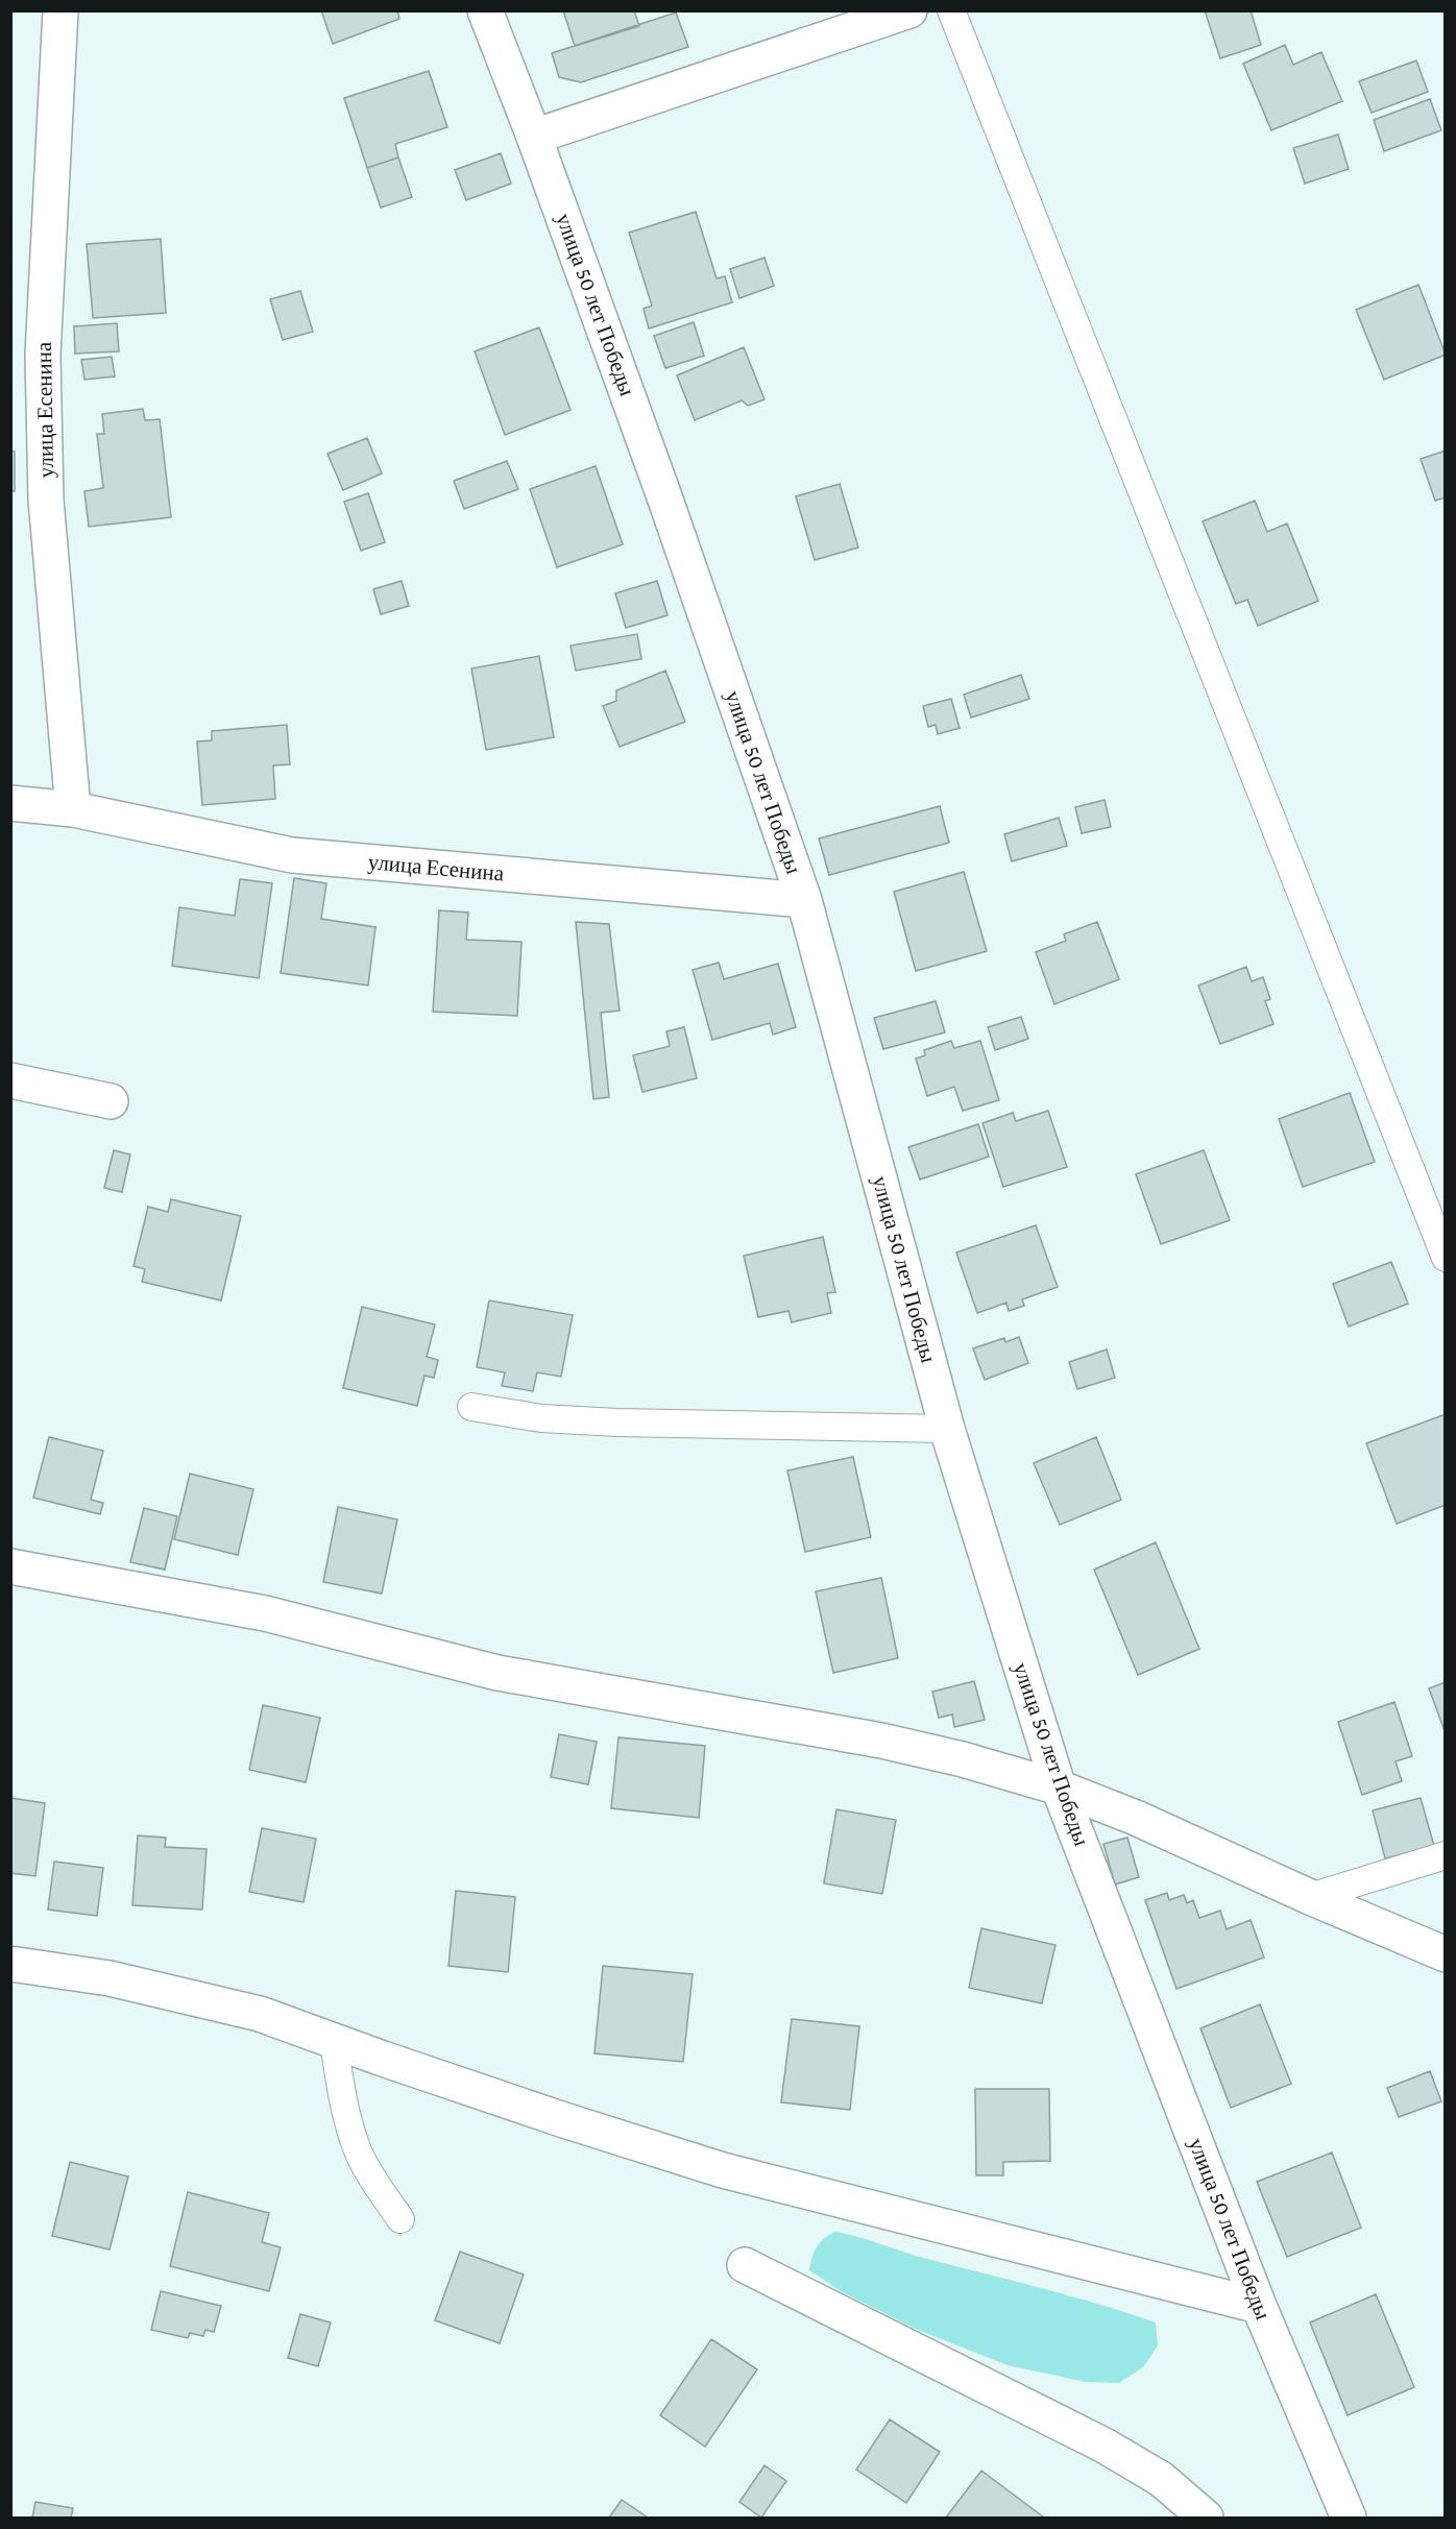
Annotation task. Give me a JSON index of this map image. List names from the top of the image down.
{
  "streets": {
    "street": ["улица 50 лет Победы", "улица Есенина"]
  },
  "crossings": [
    ["улица 50 лет Победы", "улица Есенина"]
  ]
}
